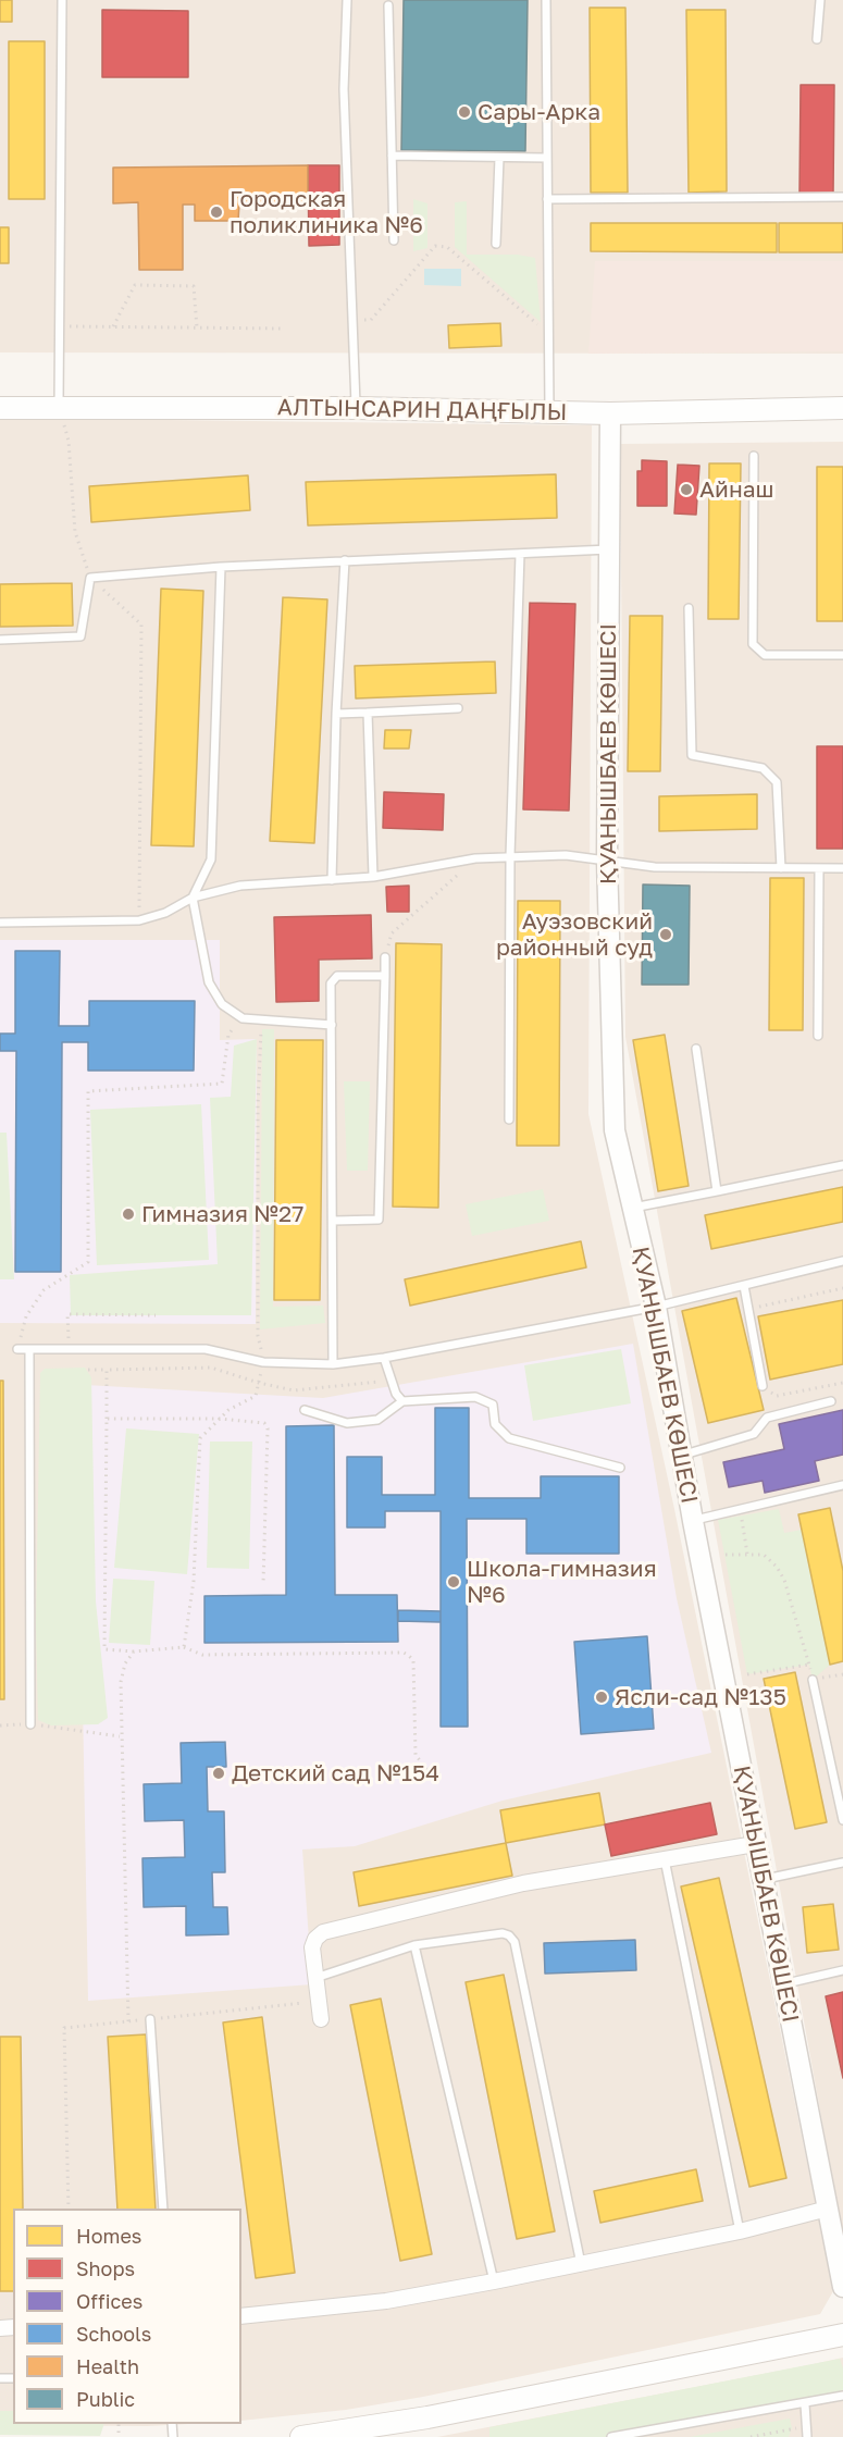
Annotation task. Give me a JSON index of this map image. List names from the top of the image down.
{
  "streets": {
    "main road": ["АЛТЫНСАРИН ДАҢҒЫЛЫ"],
    "street": ["ҚУАНЫШБАЕВ КӨШЕСІ"]
  },
  "crossings": [
    ["АЛТЫНСАРИН ДАҢҒЫЛЫ", "ҚУАНЫШБАЕВ КӨШЕСІ"]
  ],
  "places": [
    "Сары-Арка",
    "Городская поликлиника №6",
    "Айнаш",
    "Ауэзовский районный суд",
    "Гимназия №27",
    "Школа-гимназия №6",
    "Ясли-сад №135",
    "Детский сад №154"
  ],
  "legend": [
    "Homes",
    "Shops",
    "Offices",
    "Schools",
    "Health",
    "Public"
  ]
}
